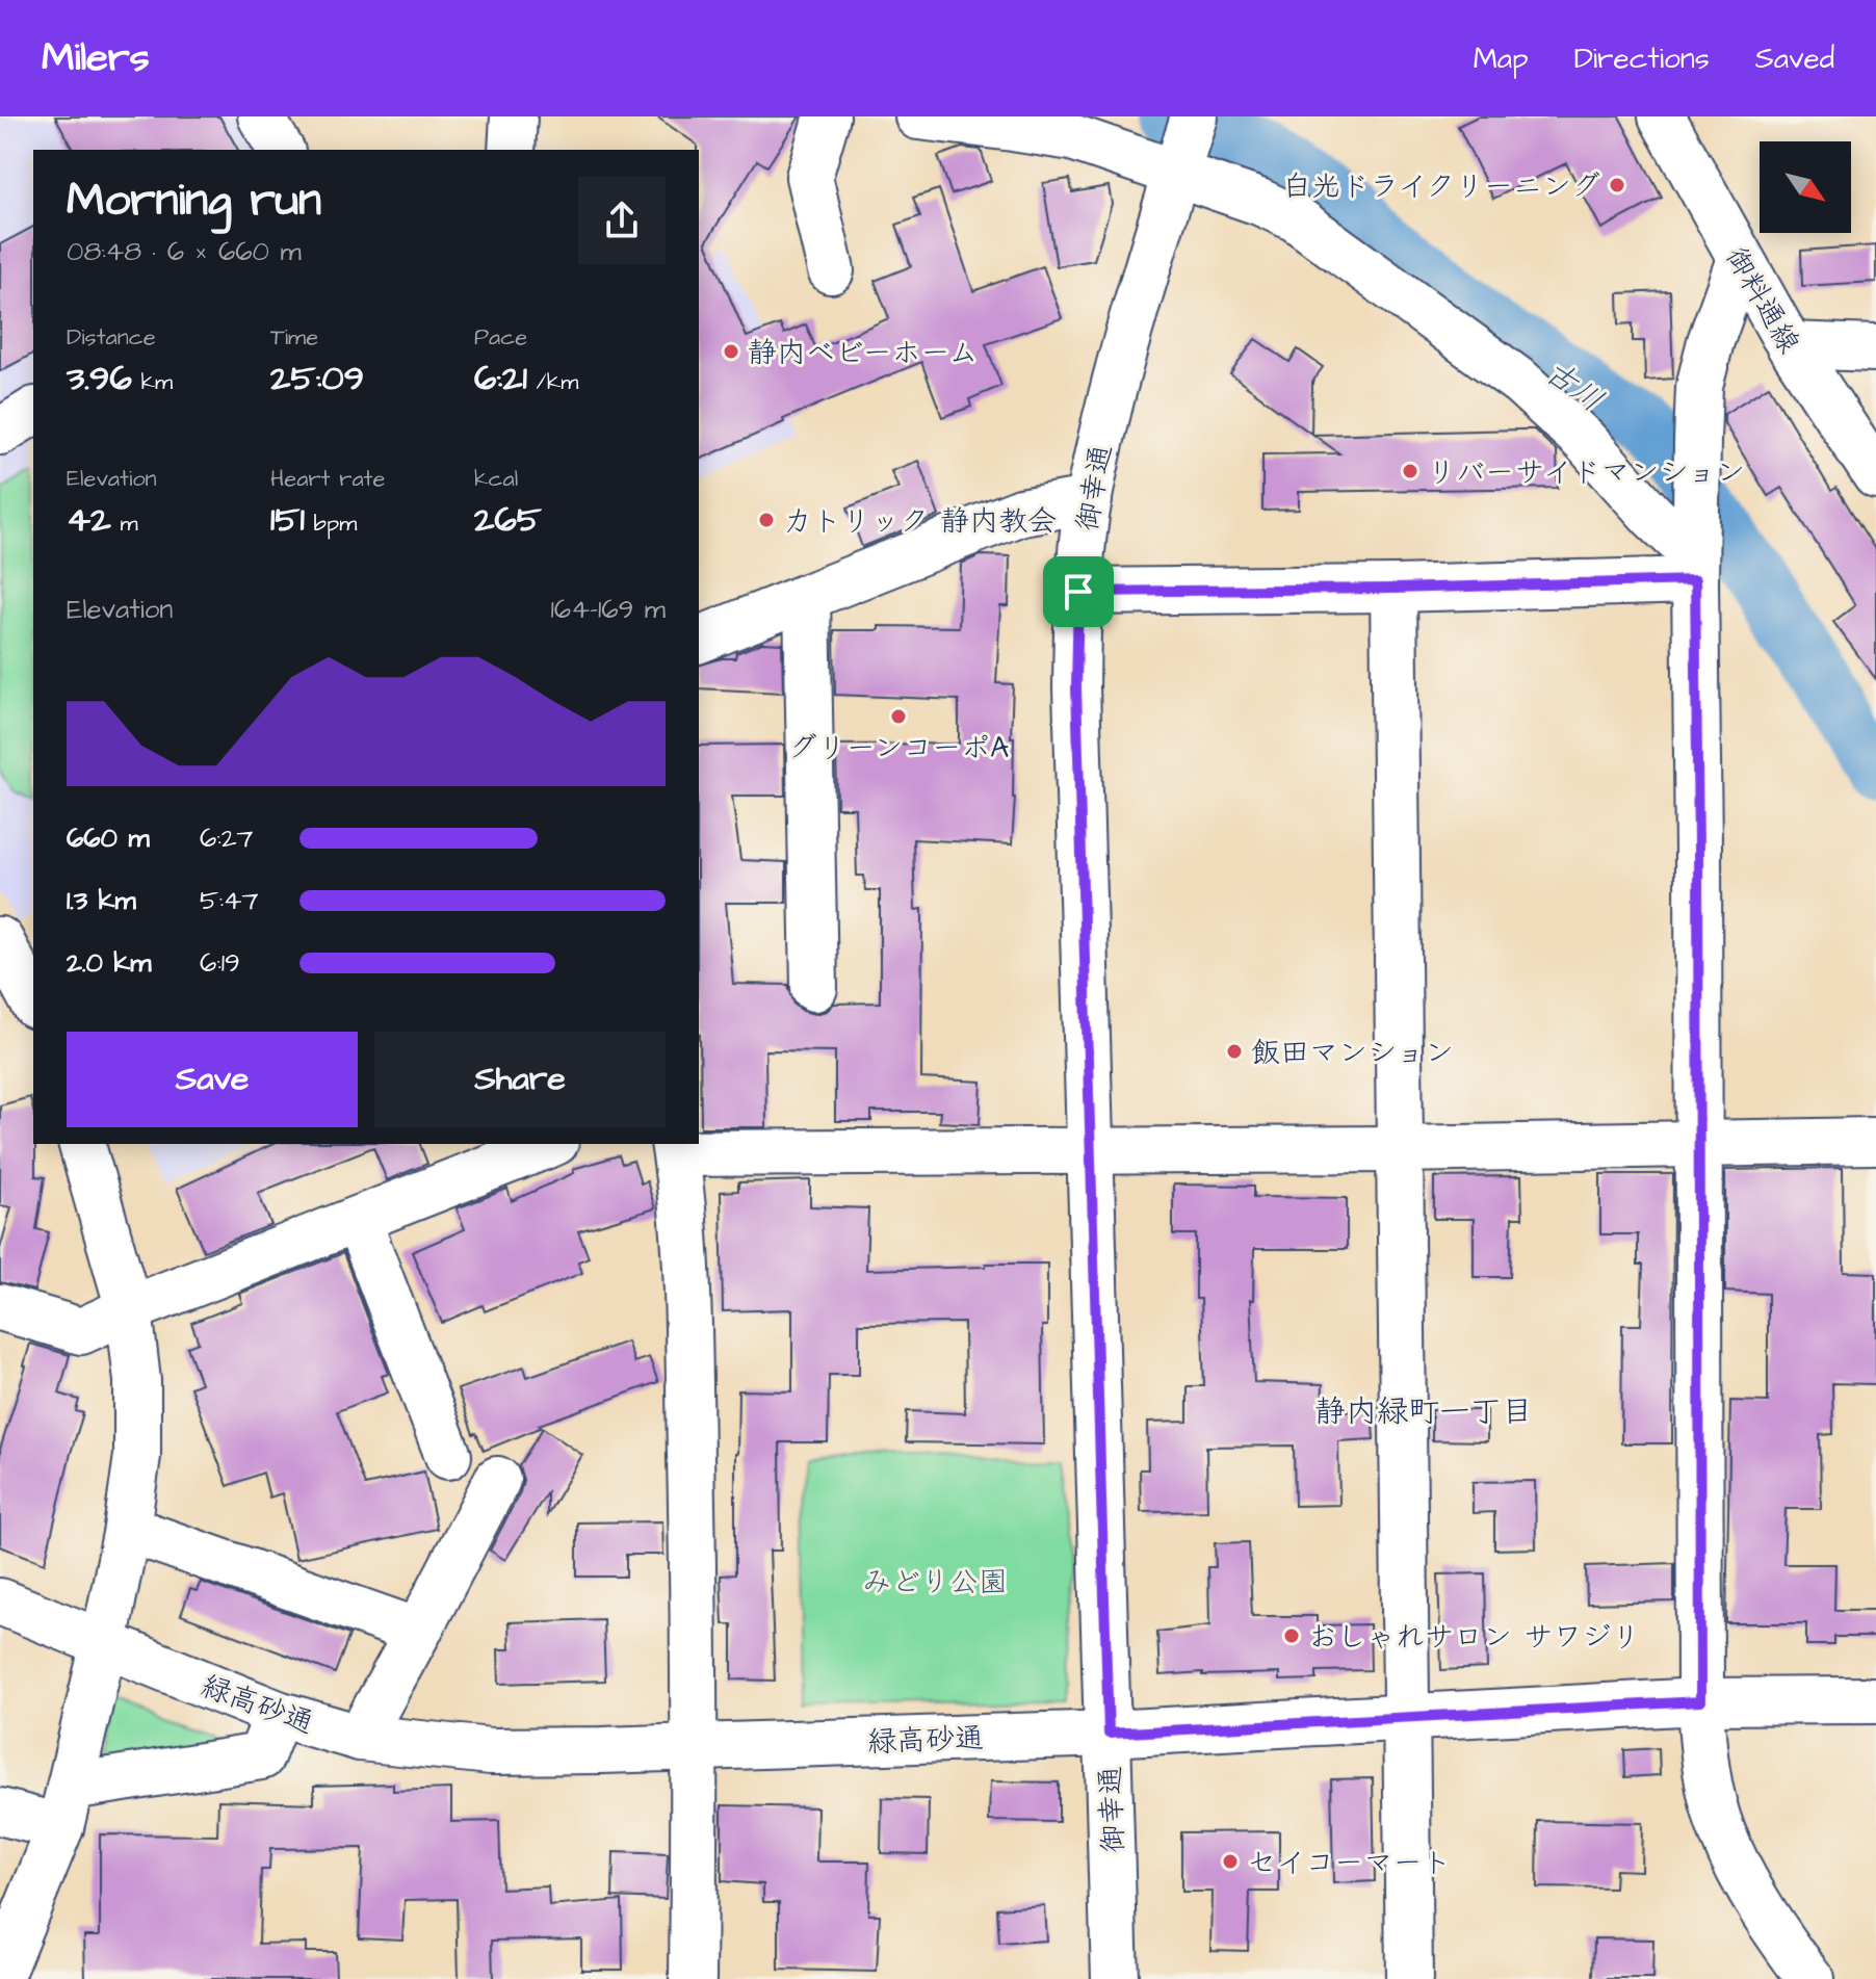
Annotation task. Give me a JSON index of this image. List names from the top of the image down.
{
  "streets": {
    "street": ["御料通線", "御幸通", "緑高砂通"]
  },
  "crossings": [
    ["御幸通", "緑高砂通"]
  ],
  "districts": ["静内緑町一丁目"],
  "water": ["古川"],
  "parks": ["みどり公園"],
  "places": [
    "白光ドライクリーニング",
    "静内ベビーホーム",
    "リバーサイドマンション",
    "カトリック 静内教会",
    "グリーンコーポA",
    "飯田マンション",
    "おしゃれサロン サワジリ",
    "セイコーマート"
  ],
  "north": "bottom right",
  "page": {
    "header": "Milers",
    "nav": ["Map", "Directions", "Saved"],
    "heading": ["Morning run", "08:48 · 6 × 660 m"],
    "stats": [
      ["Distance", "3.96 km"],
      ["Time", "25:09"],
      ["Pace", "6:21 /km"],
      ["Elevation", "42 m"],
      ["Heart rate", "151 bpm"],
      ["kcal", "265"]
    ],
    "chart": ["Elevation", "164–169 m"],
    "list": [
      {
        "name": "660 m",
        "note": "6:27"
      },
      {
        "name": "1.3 km",
        "note": "5:47"
      },
      {
        "name": "2.0 km",
        "note": "6:19"
      }
    ],
    "buttons": ["Save", "Share"]
  }
}
